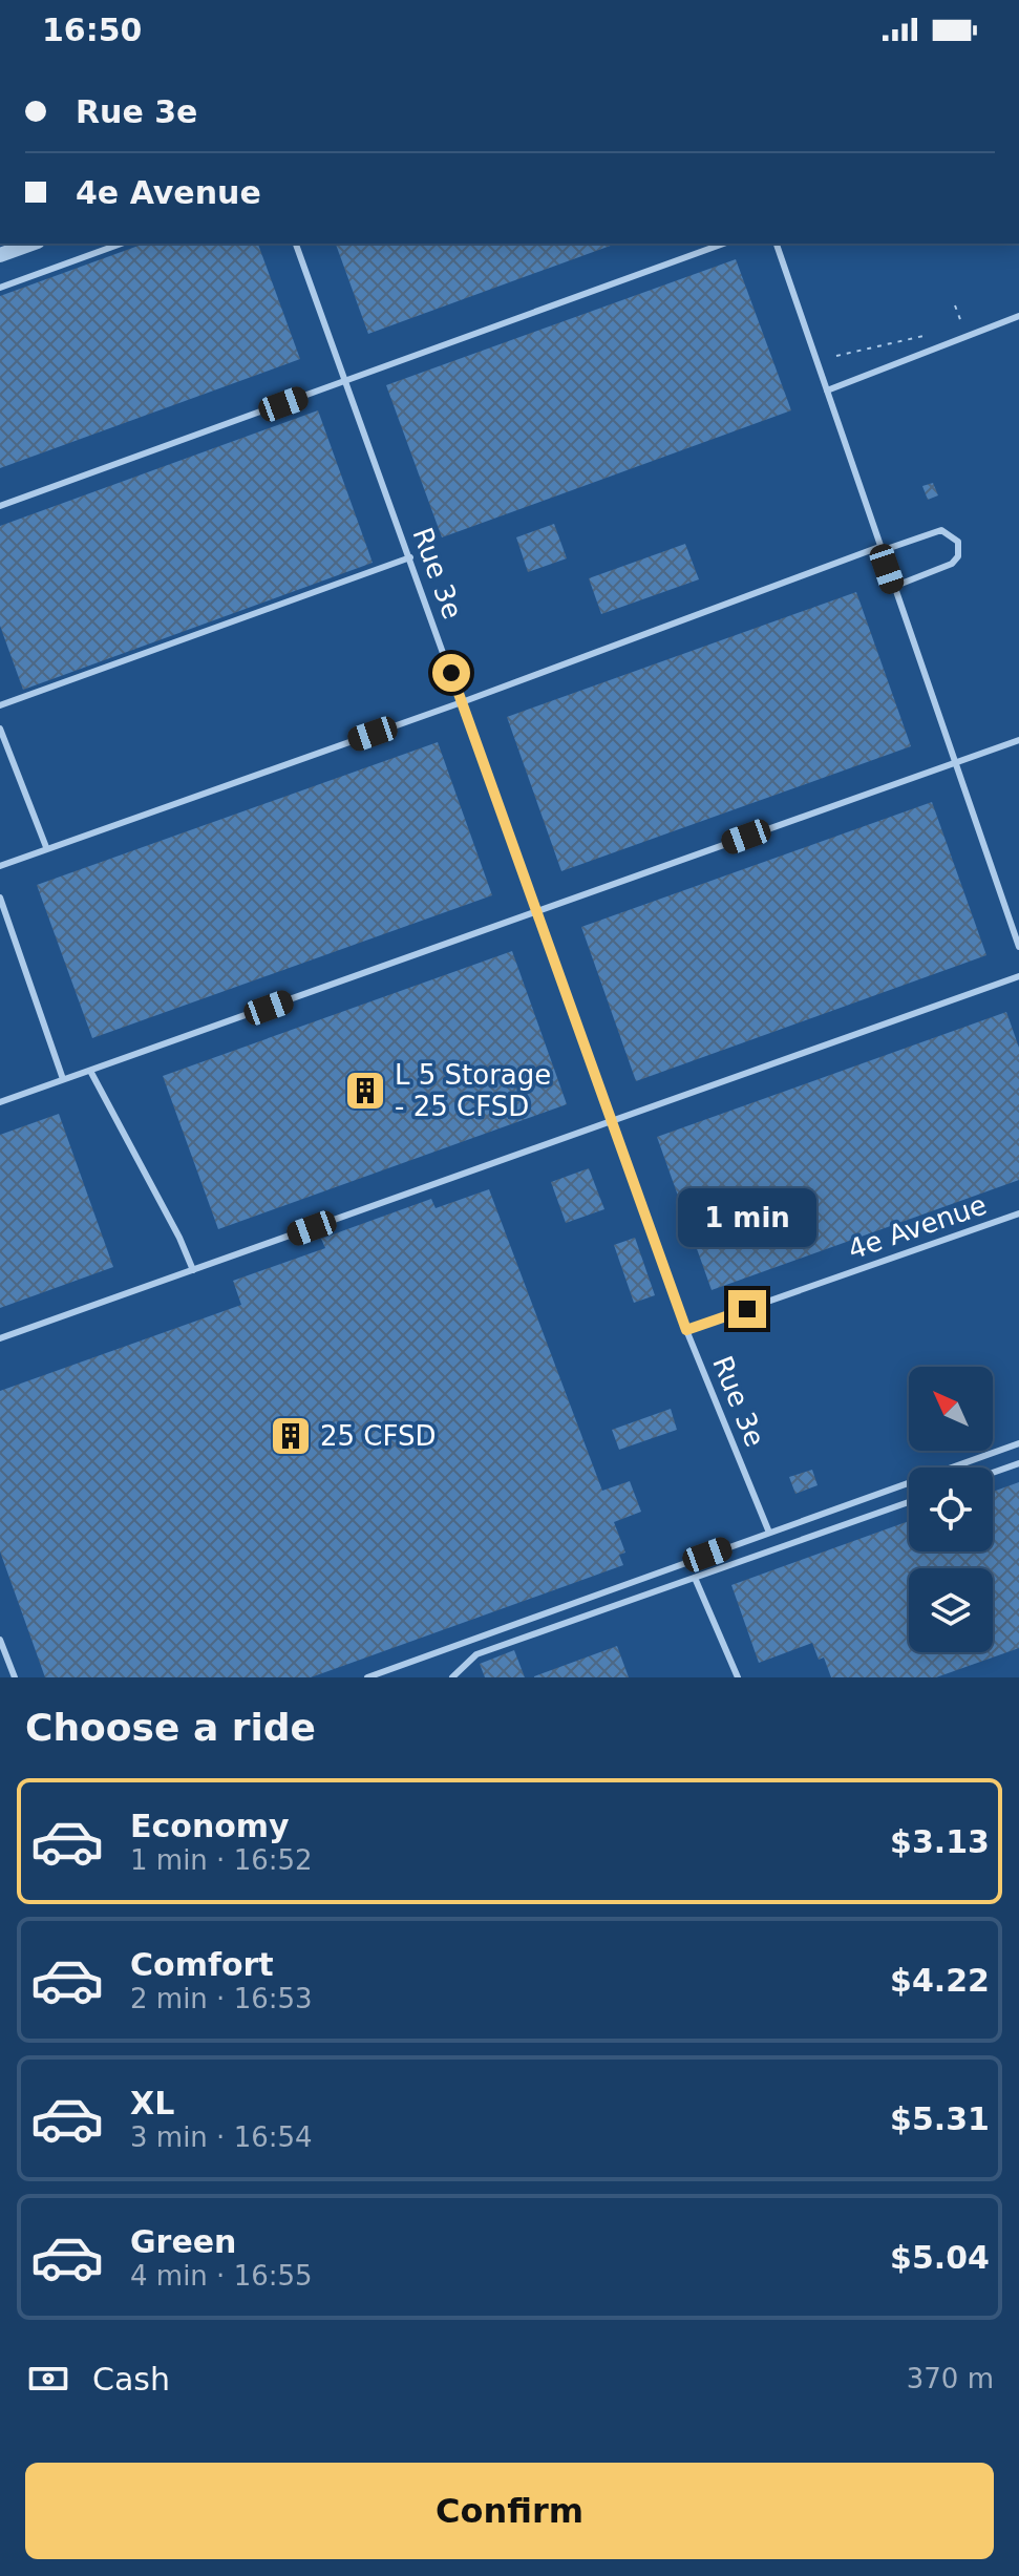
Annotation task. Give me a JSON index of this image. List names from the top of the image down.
{
  "streets": {
    "lane": ["Rue 3e", "4e Avenue"]
  },
  "crossings": [
    ["Rue 3e", "4e Avenue"]
  ],
  "places": {
    "building": ["L 5 Storage - 25 CFSD", "25 CFSD"]
  },
  "north": "top left",
  "page": {
    "status": "16:50",
    "banner": ["Rue 3e", "4e Avenue"],
    "bubble": "1 min",
    "heading": "Choose a ride",
    "list": [
      {
        "name": "Economy",
        "note": "1 min · 16:52",
        "value": "$3.13"
      },
      {
        "name": "Comfort",
        "note": "2 min · 16:53",
        "value": "$4.22"
      },
      {
        "name": "XL",
        "note": "3 min · 16:54",
        "value": "$5.31"
      },
      {
        "name": "Green",
        "note": "4 min · 16:55",
        "value": "$5.04"
      }
    ],
    "pay": ["Cash", "370 m"],
    "buttons": "Confirm"
  }
}
